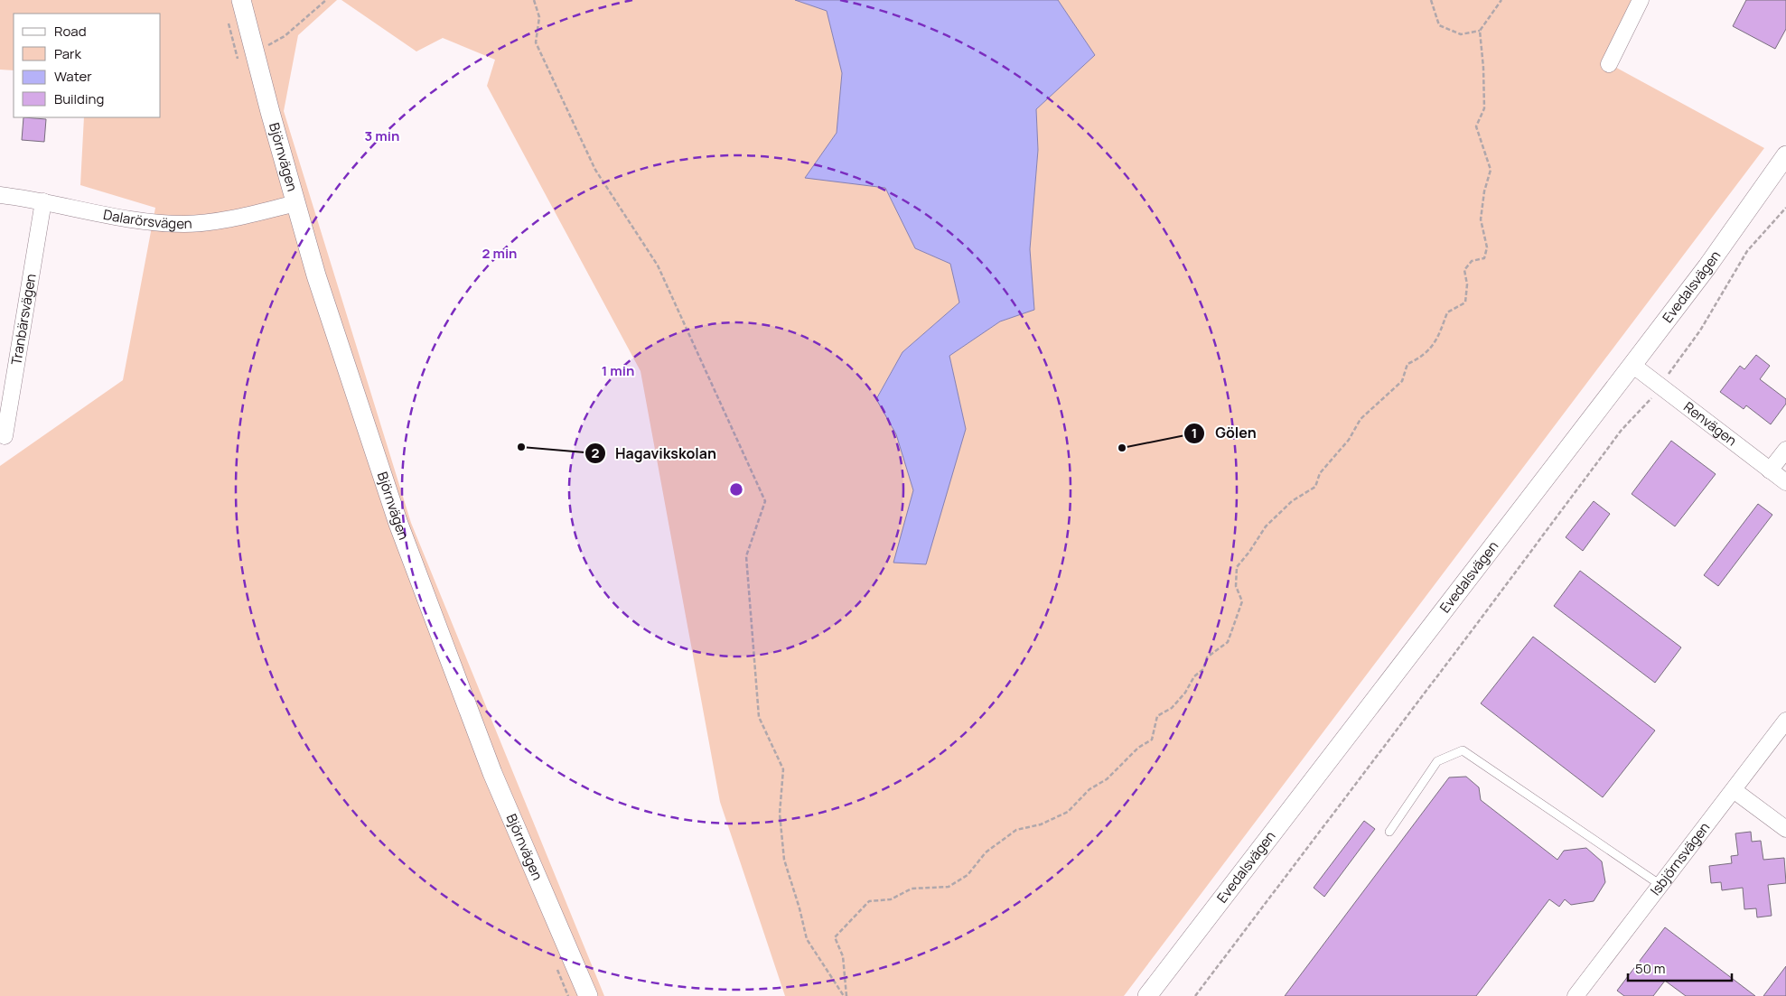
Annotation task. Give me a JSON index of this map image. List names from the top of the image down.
{
  "streets": {
    "street": [
      "Björnvägen",
      "Dalarörsvägen",
      "Evedalsvägen",
      "Tranbärsvägen",
      "Renvägen",
      "Isbjörnsvägen"
    ]
  },
  "crossings": [
    ["Björnvägen", "Dalarörsvägen"],
    ["Dalarörsvägen", "Tranbärsvägen"],
    ["Evedalsvägen", "Renvägen"]
  ],
  "places": ["Hagavikskolan", "Gölen"],
  "legend": [
    "Road",
    "Park",
    "Water",
    "Building"
  ],
  "scale_bar": "50 m",
  "rings": ["3 min", "2 min", "1 min"]
}
